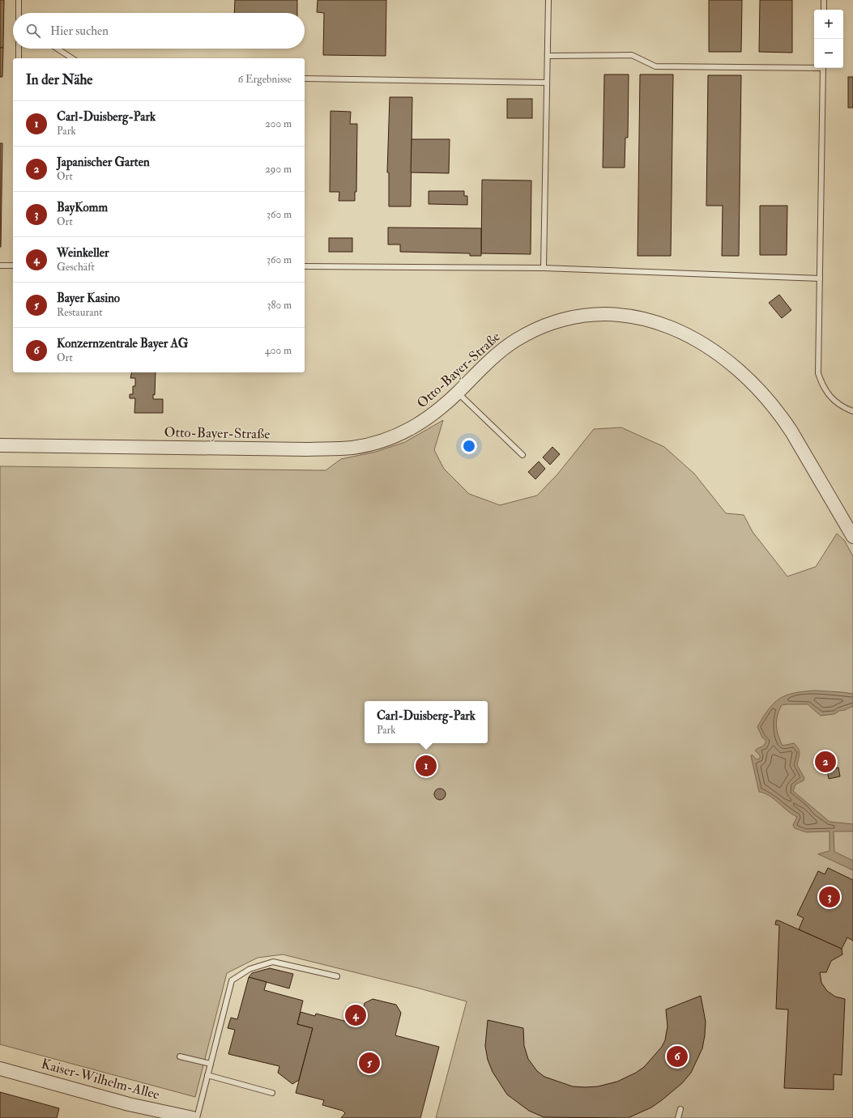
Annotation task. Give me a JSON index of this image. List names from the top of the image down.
{
  "streets": {
    "street": ["Otto-Bayer-Straße", "Kaiser-Wilhelm-Allee"]
  },
  "page": {
    "map_buttons": ["+", "−"],
    "search": "Hier suchen",
    "heading": ["In der Nähe", "6 Ergebnisse"],
    "list": [
      {
        "mark": "1",
        "name": "Carl-Duisberg-Park",
        "note": "Park",
        "value": "200 m"
      },
      {
        "mark": "2",
        "name": "Japanischer Garten",
        "note": "Ort",
        "value": "290 m"
      },
      {
        "mark": "3",
        "name": "BayKomm",
        "note": "Ort",
        "value": "360 m"
      },
      {
        "mark": "4",
        "name": "Weinkeller",
        "note": "Geschäft",
        "value": "360 m"
      },
      {
        "mark": "5",
        "name": "Bayer Kasino",
        "note": "Restaurant",
        "value": "380 m"
      },
      {
        "mark": "6",
        "name": "Konzernzentrale Bayer AG",
        "note": "Ort",
        "value": "400 m"
      }
    ],
    "popup": ["Carl-Duisberg-Park", "Park"],
    "pins": [
      "2",
      "1",
      "3",
      "4",
      "6",
      "5"
    ]
  }
}
